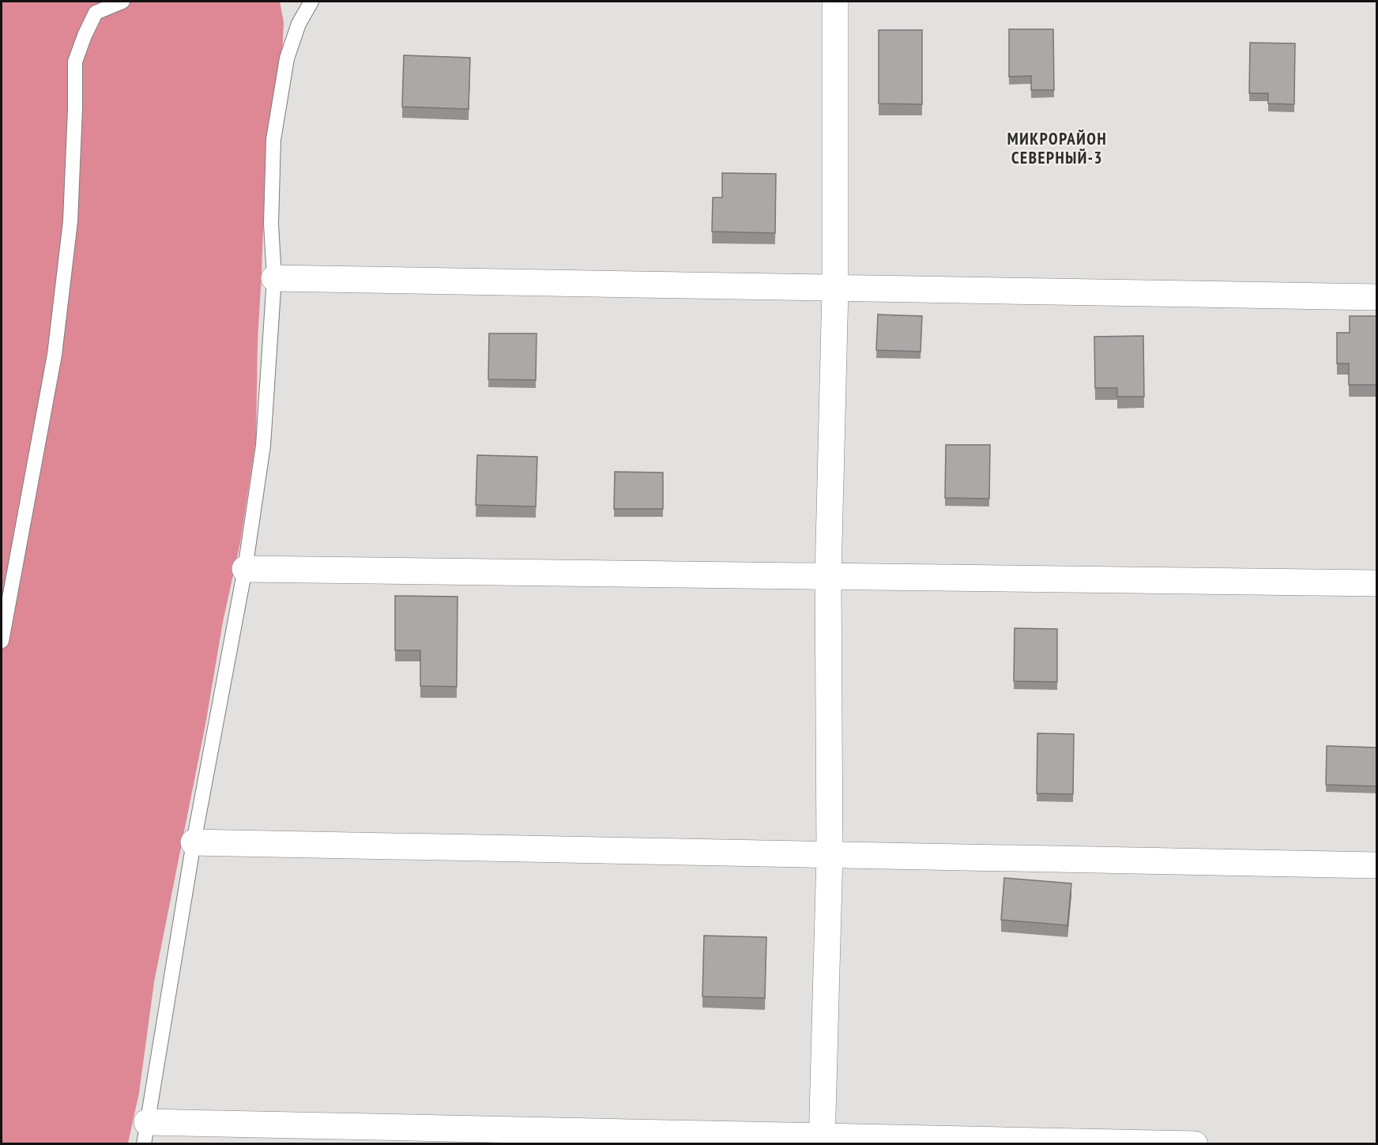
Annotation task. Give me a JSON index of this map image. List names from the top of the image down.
{
  "districts": ["МИКРОРАЙОН СЕВЕРНЫЙ-3"]
}
